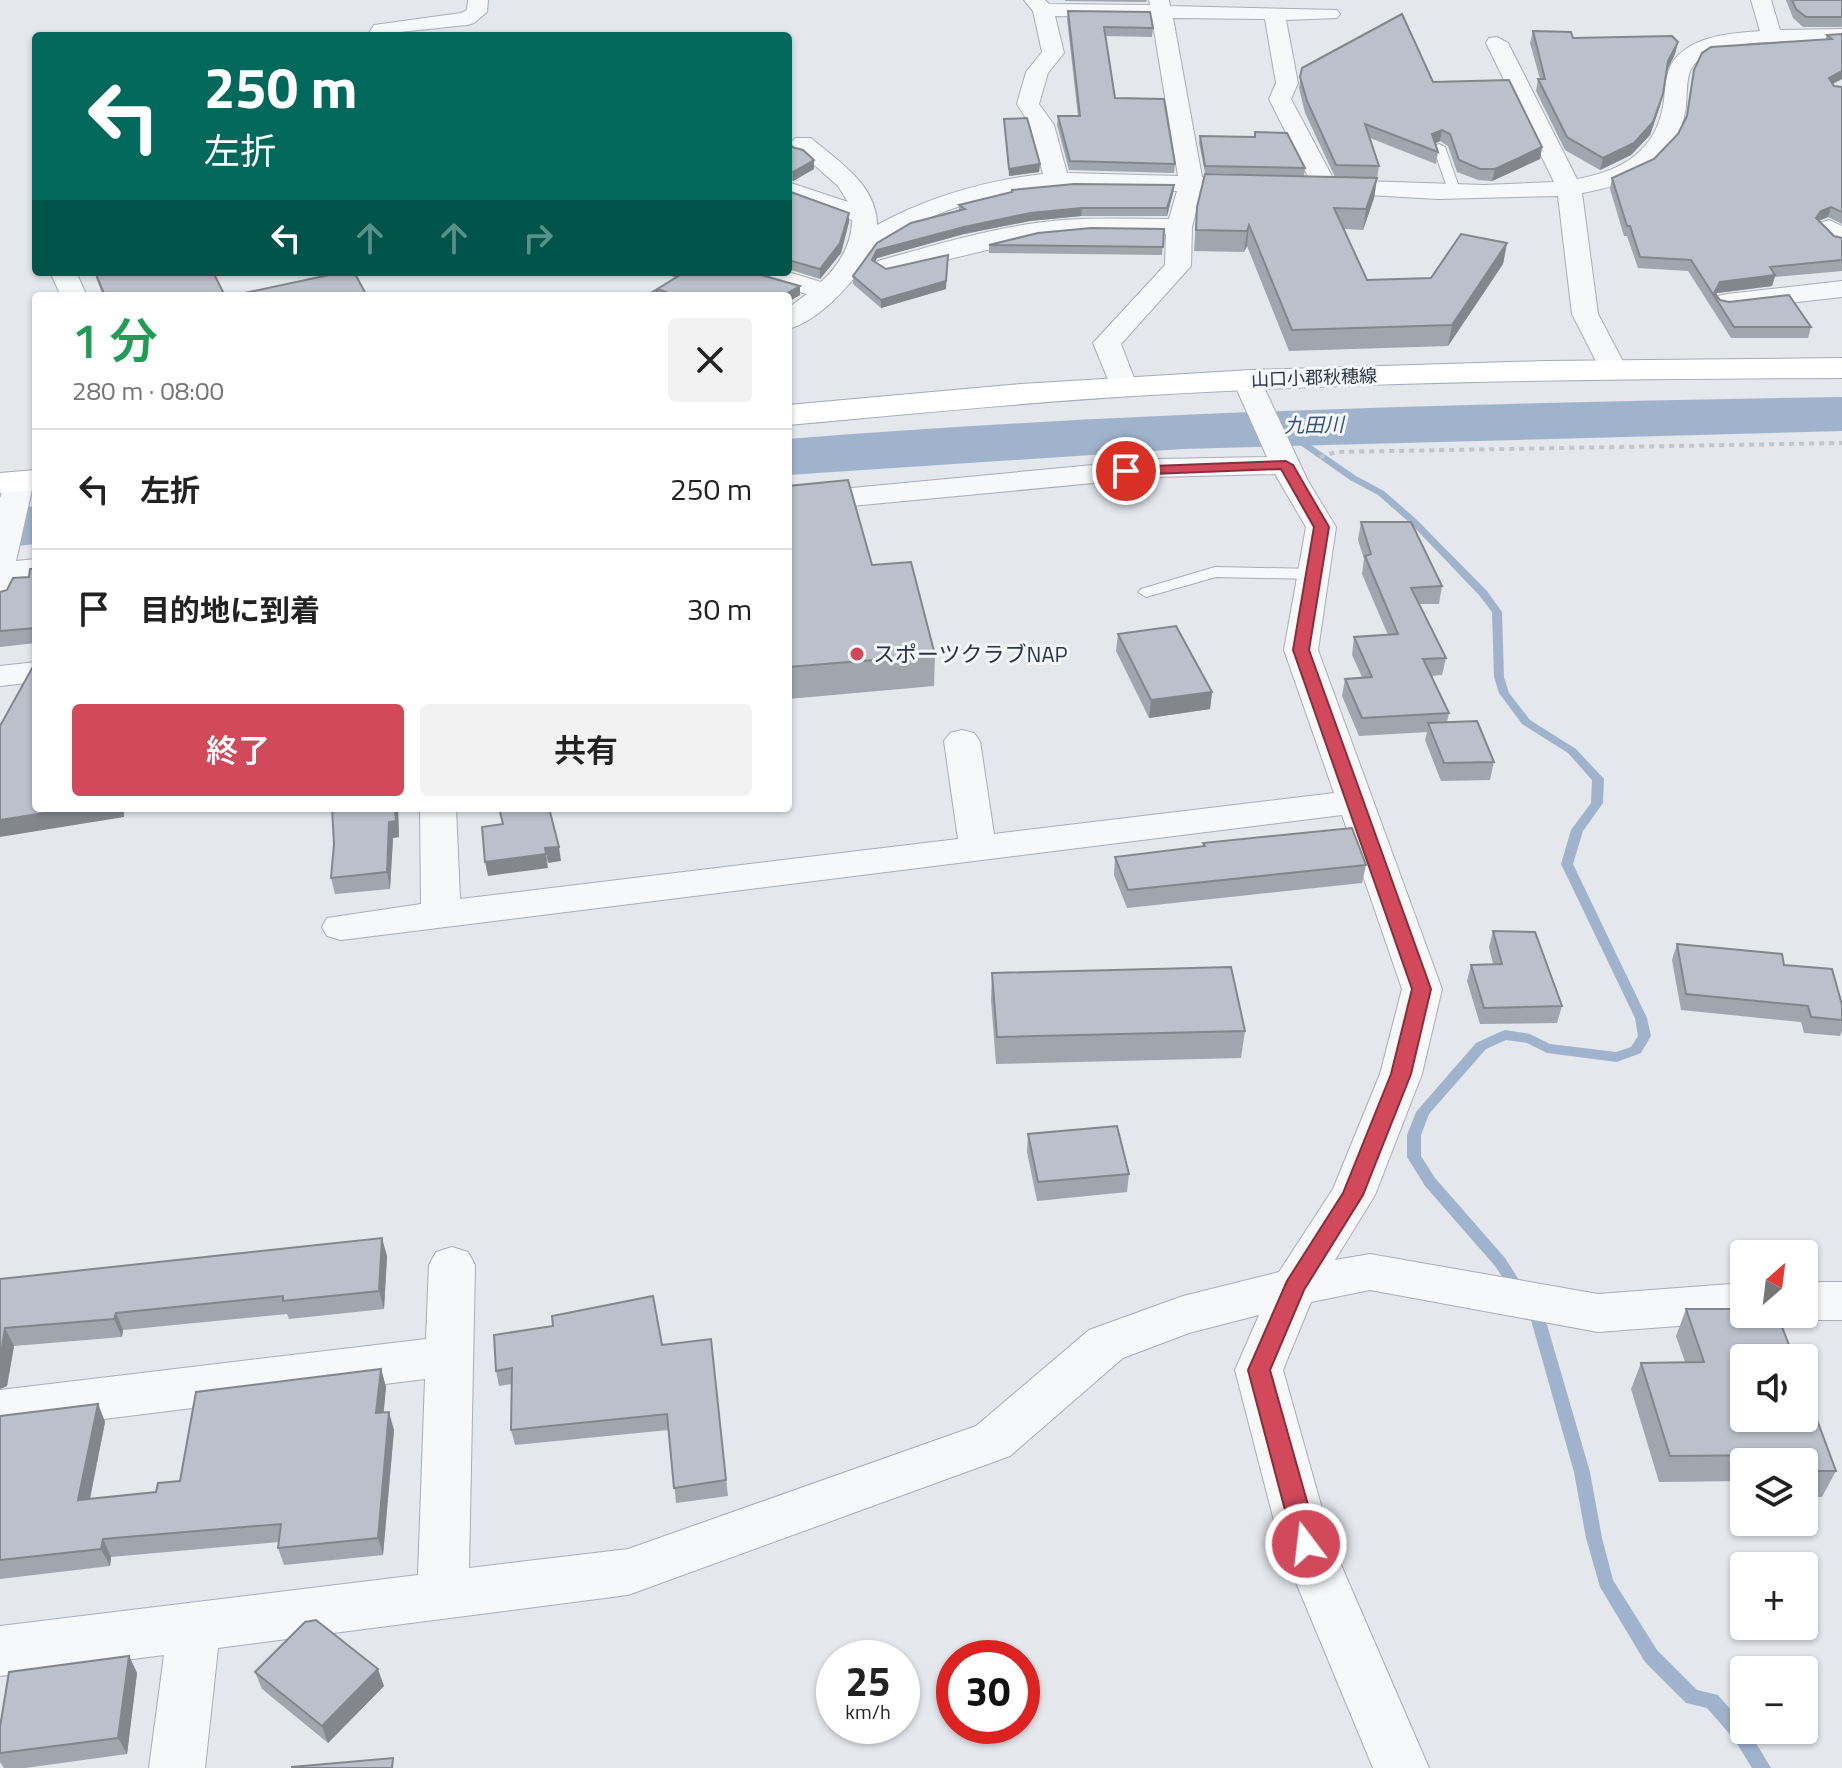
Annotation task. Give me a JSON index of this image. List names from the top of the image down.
{
  "streets": {
    "main road": ["山口小郡秋穂線"]
  },
  "water": ["九田川"],
  "places": ["スポーツクラブNAP"],
  "north": "top right",
  "page": {
    "turn": ["250 m", "左折"],
    "heading": ["1 分", "280 m · 08:00"],
    "list": [
      {
        "name": "左折",
        "value": "250 m"
      },
      {
        "name": "目的地に到着",
        "value": "30 m"
      }
    ],
    "buttons": ["終了", "共有"],
    "map_buttons": ["+", "−"],
    "speed": "25 km/h",
    "limit": "30"
  }
}
